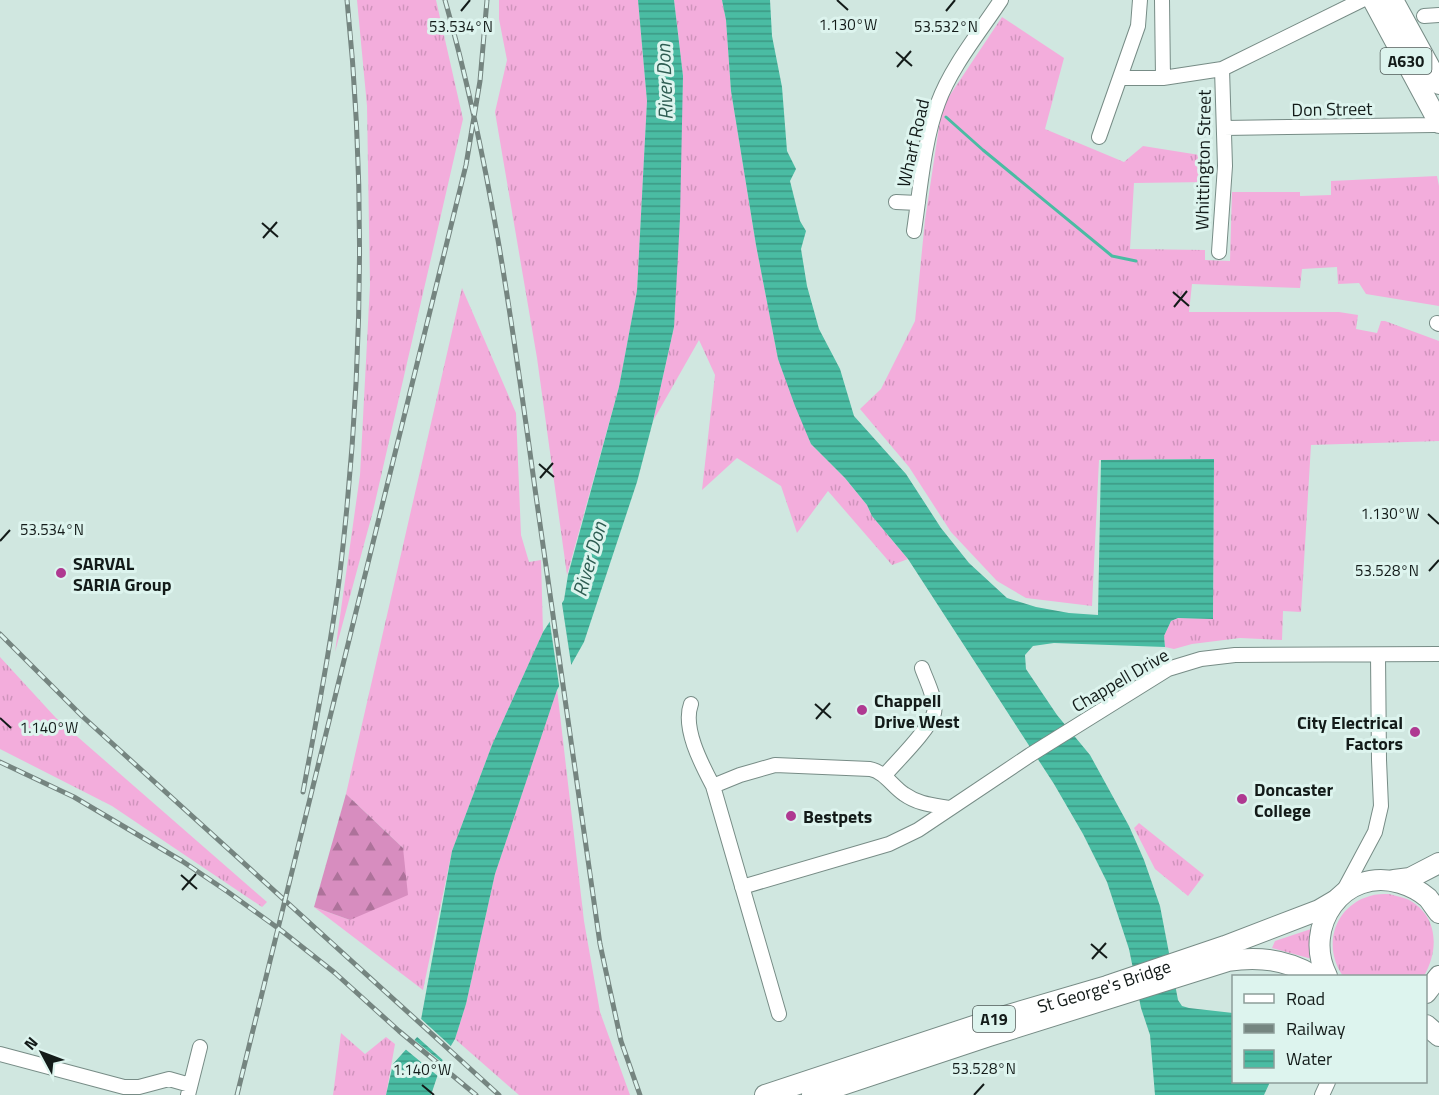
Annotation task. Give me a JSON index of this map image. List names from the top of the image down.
{
  "streets": {
    "highway": ["A630", "St George's Bridge", "A19"],
    "street": [
      "Don Street",
      "Wharf Road",
      "Whittington Street",
      "Chappell Drive"
    ]
  },
  "crossings": [
    ["A630", "Don Street"],
    ["Don Street", "Whittington Street"]
  ],
  "water": ["River Don"],
  "places": [
    "SARVAL SARIA Group",
    "Chappell Drive West",
    "City Electrical Factors",
    "Doncaster College",
    "Bestpets"
  ],
  "legend": ["Road", "Railway", "Water"],
  "north": "top left",
  "coordinates": [
    "1.130°W",
    "53.534°N",
    "53.532°N",
    "53.528°N",
    "1.140°W"
  ]
}
